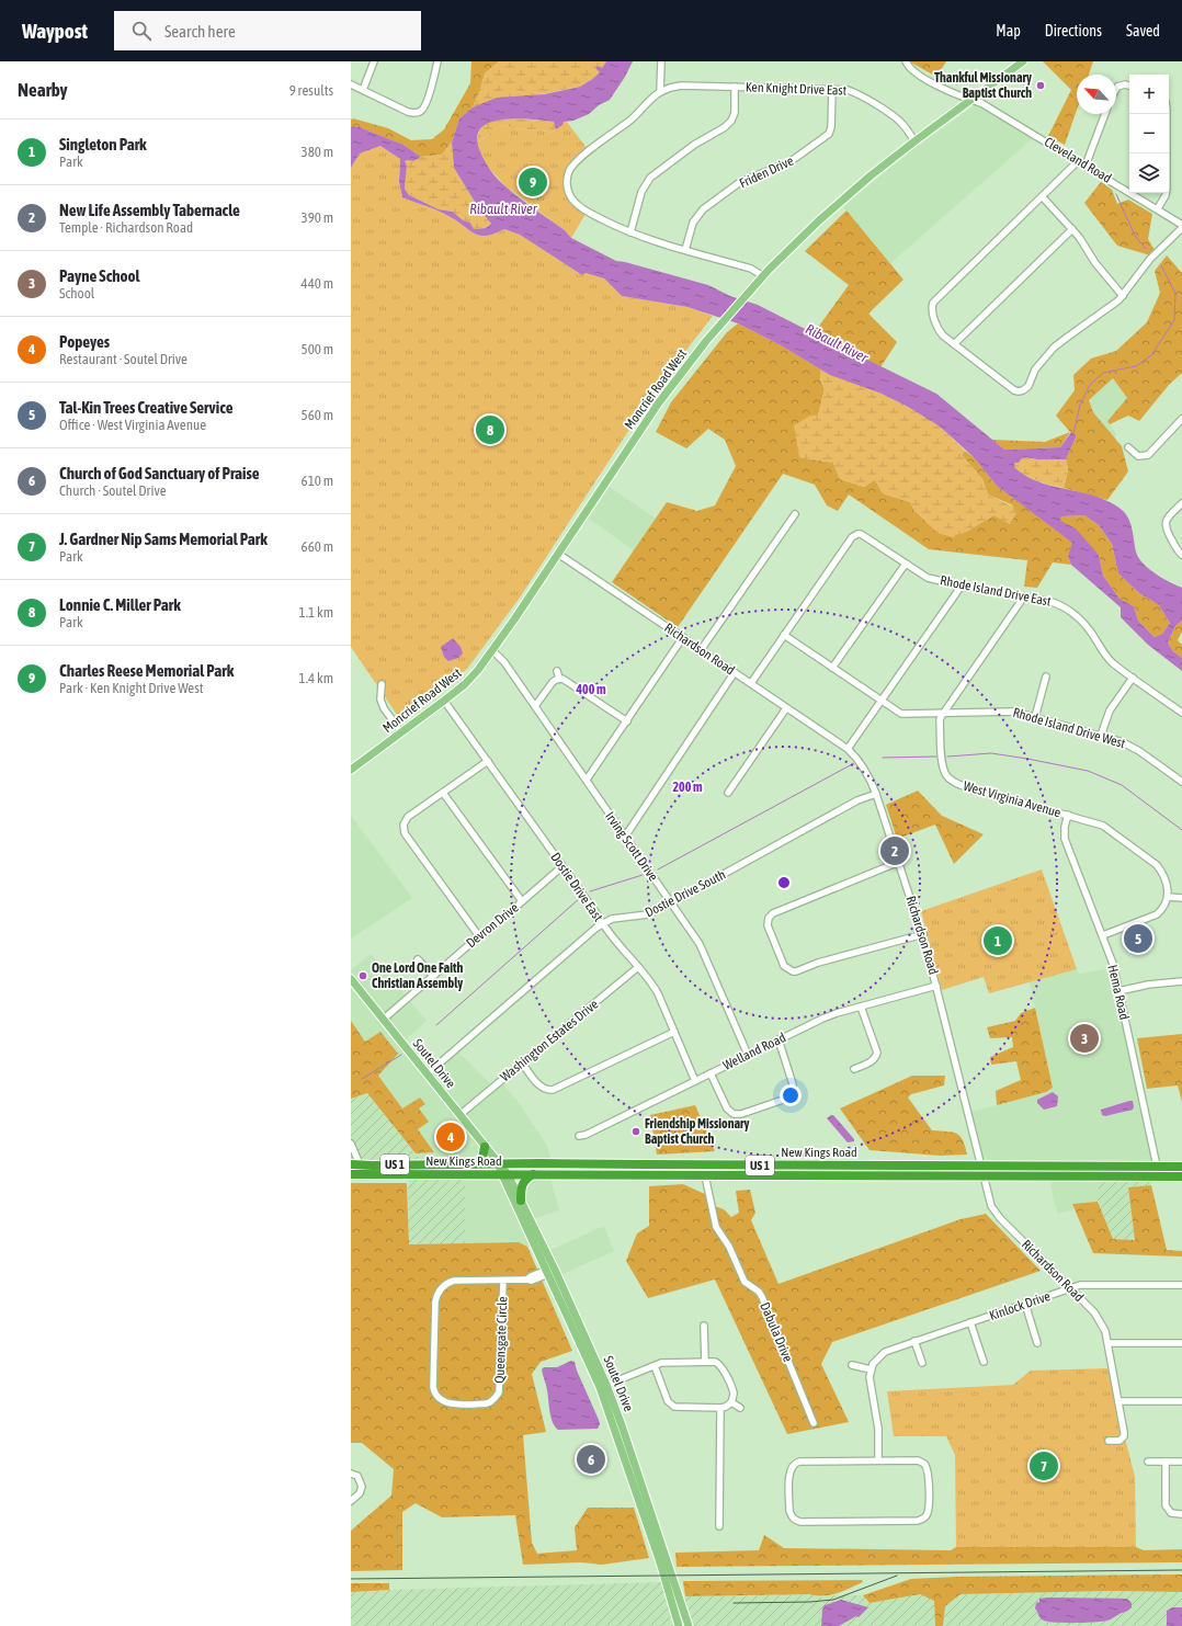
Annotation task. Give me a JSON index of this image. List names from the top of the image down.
{
  "streets": {
    "highway": ["New Kings Road", "US 1"],
    "main road": ["Moncrief Road West", "Soutel Drive"],
    "street": [
      "Ken Knight Drive East",
      "Cleveland Road",
      "Friden Drive",
      "Rhode Island Drive East",
      "Richardson Road",
      "Rhode Island Drive West",
      "West Virginia Avenue",
      "Irving Scott Drive",
      "Dostie Drive East",
      "Dostie Drive South",
      "Devron Drive",
      "Hema Road",
      "Washington Estates Drive",
      "Welland Road",
      "Kinlock Drive",
      "Dabula Drive",
      "Queensgate Circle"
    ]
  },
  "crossings": [
    ["Ken Knight Drive East", "Friden Drive"],
    ["Ken Knight Drive East", "Moncrief Road West"],
    ["Cleveland Road", "Moncrief Road West"],
    ["Moncrief Road West", "Richardson Road"],
    ["Moncrief Road West", "Irving Scott Drive"],
    ["Moncrief Road West", "Dostie Drive East"],
    ["Rhode Island Drive East", "Rhode Island Drive West"],
    ["Rhode Island Drive East", "West Virginia Avenue"],
    ["Richardson Road", "Dostie Drive South"],
    ["Richardson Road", "Welland Road"],
    ["Richardson Road", "New Kings Road"],
    ["Richardson Road", "Kinlock Drive"],
    ["Rhode Island Drive West", "West Virginia Avenue"],
    ["West Virginia Avenue", "Hema Road"],
    ["Irving Scott Drive", "Dostie Drive South"],
    ["Irving Scott Drive", "Welland Road"],
    ["Dostie Drive East", "Dostie Drive South"],
    ["Dostie Drive East", "Devron Drive"],
    ["Dostie Drive East", "Washington Estates Drive"],
    ["Dostie Drive East", "Welland Road"],
    ["Dostie Drive South", "Soutel Drive"],
    ["Devron Drive", "Soutel Drive"],
    ["Hema Road", "New Kings Road"],
    ["Washington Estates Drive", "Soutel Drive"],
    ["Soutel Drive", "New Kings Road"],
    ["Soutel Drive", "Queensgate Circle"],
    ["New Kings Road", "Dabula Drive"]
  ],
  "water": ["Ribault River"],
  "places": ["Thankful Missionary Baptist Church", "One Lord One Faith Christian Assembly", "Friendship Missionary Baptist Church"],
  "north": "top left",
  "page": {
    "header": "Waypost",
    "search": "Search here",
    "nav": ["Map", "Directions", "Saved"],
    "heading": ["Nearby", "9 results"],
    "map_buttons": ["+", "−"],
    "list": [
      {
        "mark": "1",
        "name": "Singleton Park",
        "note": "Park",
        "value": "380 m"
      },
      {
        "mark": "2",
        "name": "New Life Assembly Tabernacle",
        "note": "Temple · Richardson Road",
        "value": "390 m"
      },
      {
        "mark": "3",
        "name": "Payne School",
        "note": "School",
        "value": "440 m"
      },
      {
        "mark": "4",
        "name": "Popeyes",
        "note": "Restaurant · Soutel Drive",
        "value": "500 m"
      },
      {
        "mark": "5",
        "name": "Tal-Kin Trees Creative Service",
        "note": "Office · West Virginia Avenue",
        "value": "560 m"
      },
      {
        "mark": "6",
        "name": "Church of God Sanctuary of Praise",
        "note": "Church · Soutel Drive",
        "value": "610 m"
      },
      {
        "mark": "7",
        "name": "J. Gardner Nip Sams Memorial Park",
        "note": "Park",
        "value": "660 m"
      },
      {
        "mark": "8",
        "name": "Lonnie C. Miller Park",
        "note": "Park",
        "value": "1.1 km"
      },
      {
        "mark": "9",
        "name": "Charles Reese Memorial Park",
        "note": "Park · Ken Knight Drive West",
        "value": "1.4 km"
      }
    ],
    "pins": [
      "9",
      "8",
      "2",
      "5",
      "1",
      "3",
      "4",
      "6",
      "7"
    ]
  },
  "rings": ["400 m", "200 m"]
}
